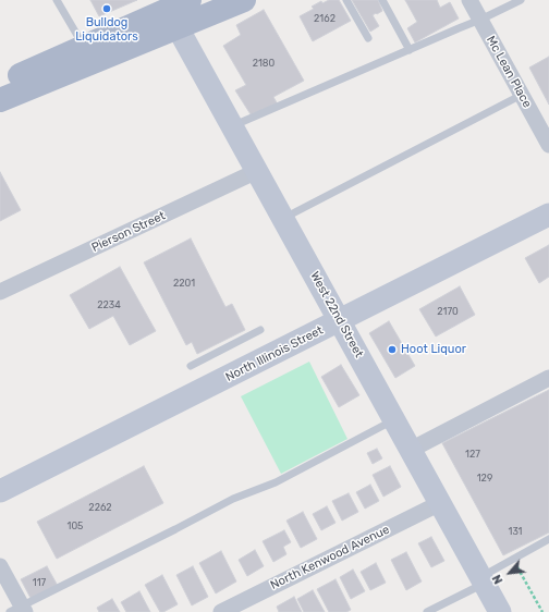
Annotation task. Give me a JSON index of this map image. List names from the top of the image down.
{
  "streets": {
    "main road": ["West 22nd Street", "North Illinois Street"],
    "street": ["Mc Lean Place", "Pierson Street", "North Kenwood Avenue"]
  },
  "crossings": [
    ["Pierson Street", "West 22nd Street"],
    ["West 22nd Street", "North Illinois Street"],
    ["West 22nd Street", "North Kenwood Avenue"]
  ],
  "places": ["Bulldog Liquidators", "Hoot Liquor"],
  "house_numbers": [
    "2162",
    "2180",
    "2201",
    "2234",
    "2170",
    "127",
    "129",
    "2262",
    "105",
    "131",
    "117"
  ],
  "north": "bottom left"
}
